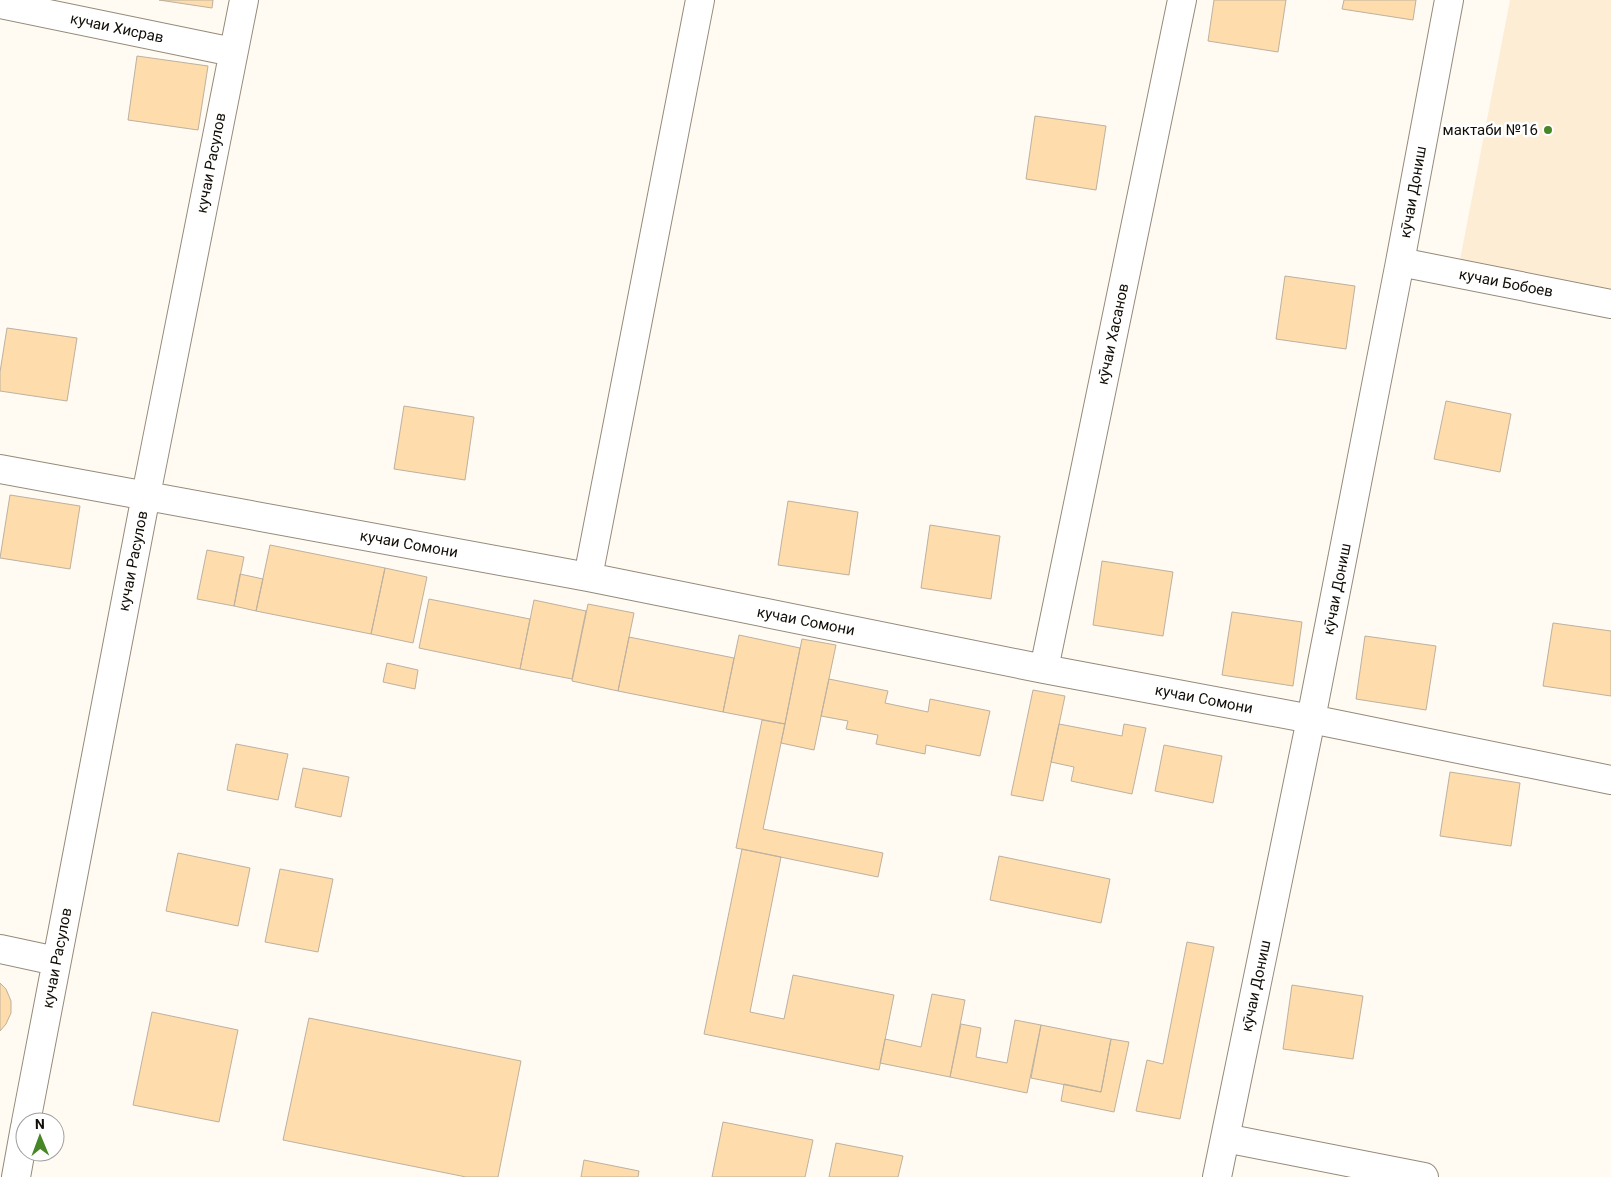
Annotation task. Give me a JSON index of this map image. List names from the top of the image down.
{
  "streets": {
    "street": [
      "кучаи Хисрав",
      "кучаи Расулов",
      "кӯчаи Дониш",
      "кучаи Бобоев",
      "кӯчаи Хасанов",
      "кучаи Сомони"
    ]
  },
  "crossings": [
    ["кучаи Хисрав", "кучаи Расулов"],
    ["кучаи Расулов", "кучаи Сомони"],
    ["кӯчаи Дониш", "кучаи Бобоев"],
    ["кӯчаи Дониш", "кучаи Сомони"],
    ["кӯчаи Хасанов", "кучаи Сомони"]
  ],
  "places": ["мактаби №16"],
  "north": "top"
}
